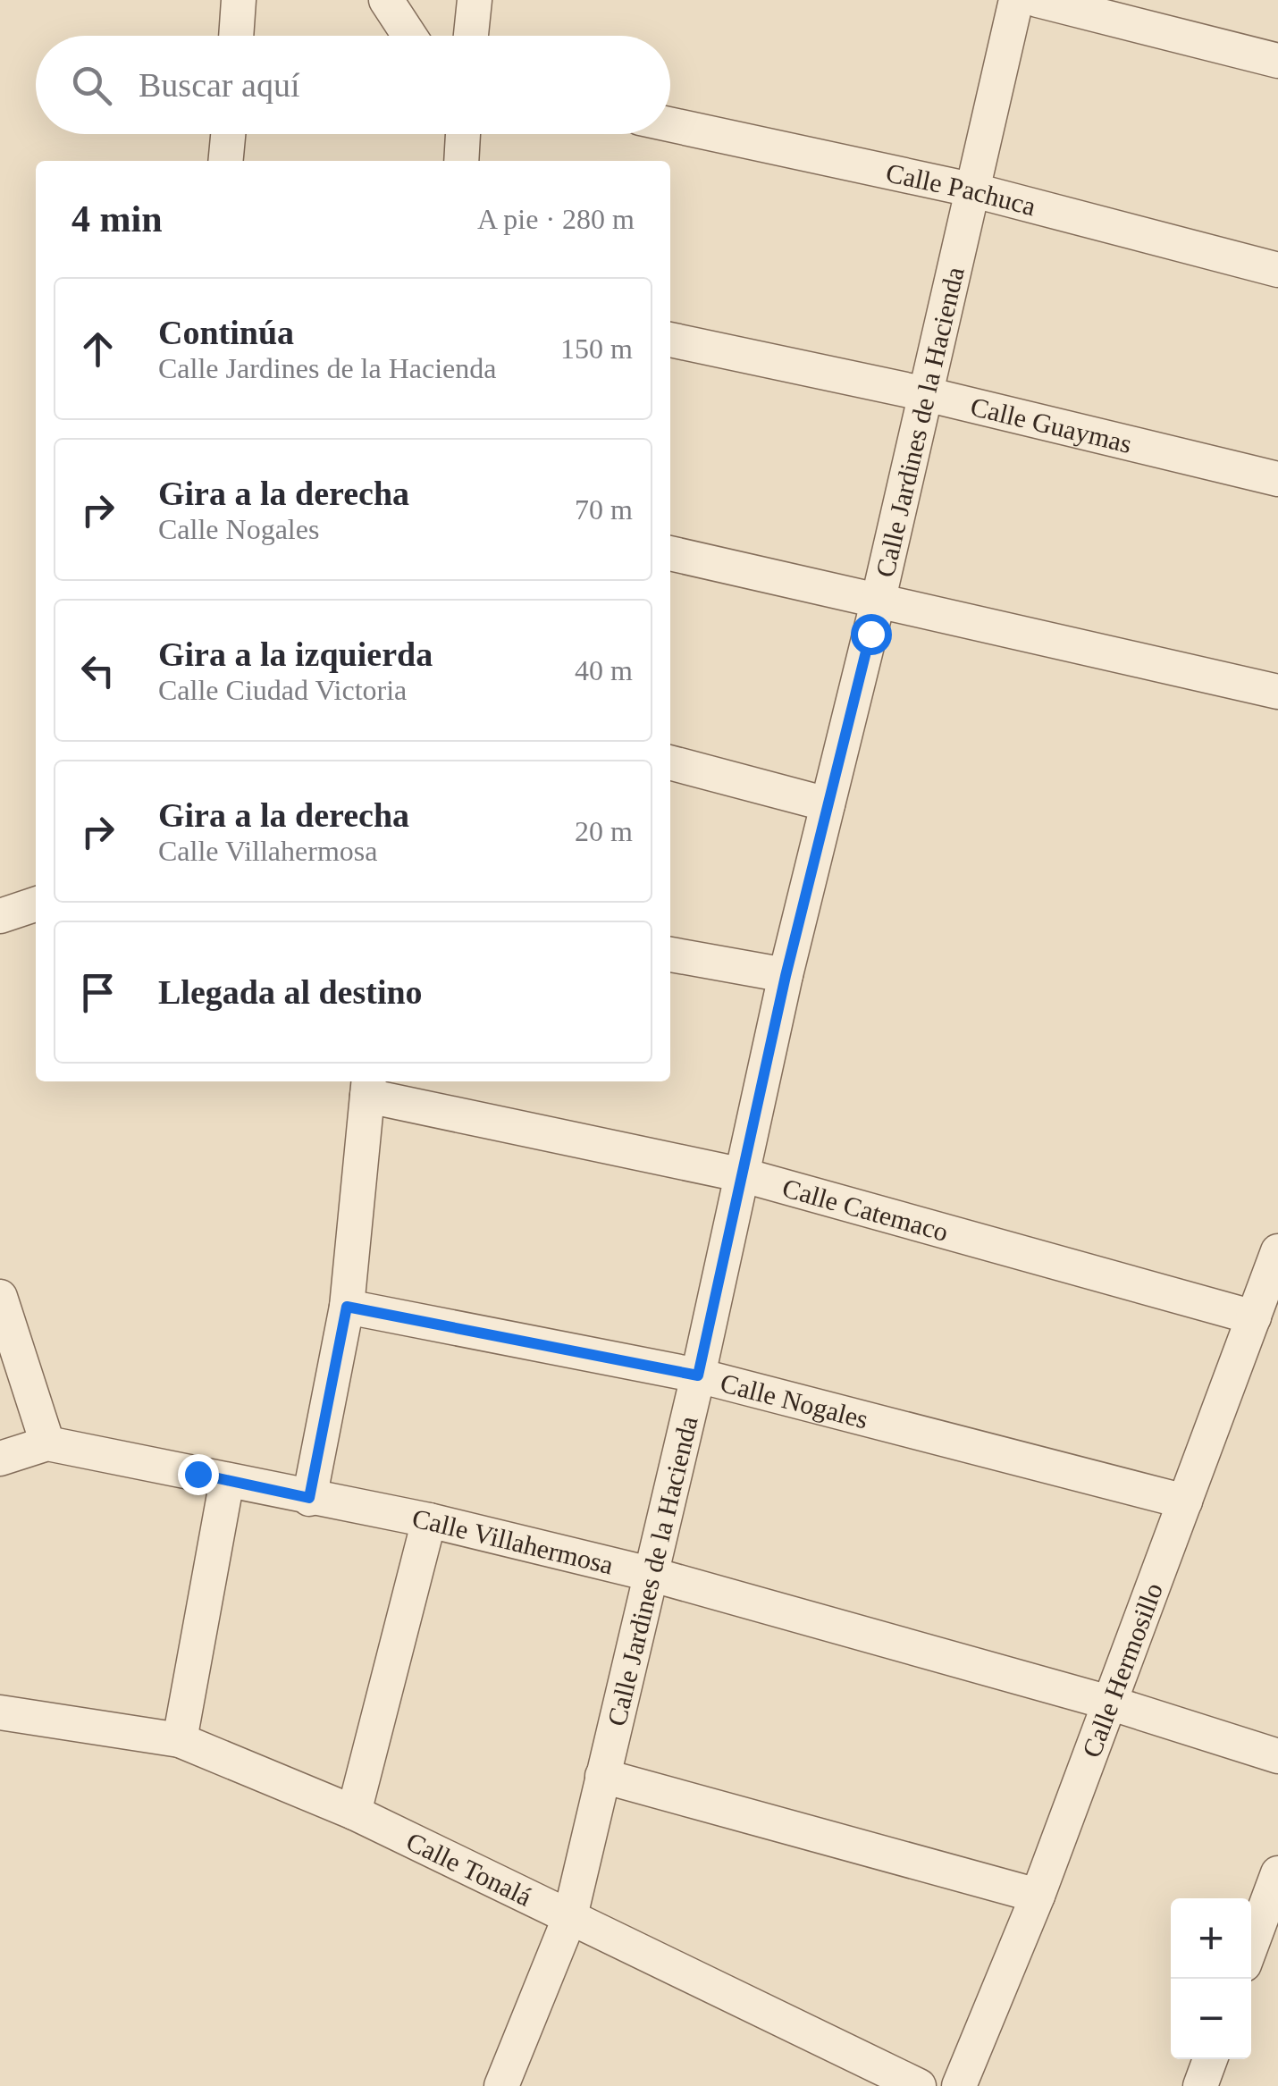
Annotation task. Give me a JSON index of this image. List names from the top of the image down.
{
  "streets": {
    "street": [
      "Calle Pachuca",
      "Calle Jardines de la Hacienda",
      "Calle Guaymas",
      "Calle Catemaco",
      "Calle Nogales",
      "Calle Villahermosa",
      "Calle Hermosillo",
      "Calle Tonalá"
    ]
  },
  "crossings": [
    ["Calle Pachuca", "Calle Jardines de la Hacienda"],
    ["Calle Jardines de la Hacienda", "Calle Guaymas"],
    ["Calle Jardines de la Hacienda", "Calle Catemaco"],
    ["Calle Jardines de la Hacienda", "Calle Nogales"],
    ["Calle Jardines de la Hacienda", "Calle Villahermosa"],
    ["Calle Jardines de la Hacienda", "Calle Tonalá"],
    ["Calle Catemaco", "Calle Hermosillo"],
    ["Calle Nogales", "Calle Hermosillo"],
    ["Calle Villahermosa", "Calle Hermosillo"]
  ],
  "page": {
    "search": "Buscar aquí",
    "heading": ["4 min", "A pie · 280 m"],
    "list": [
      ["Continúa", "Calle Jardines de la Hacienda", "150 m"],
      ["Gira a la derecha", "Calle Nogales", "70 m"],
      ["Gira a la izquierda", "Calle Ciudad Victoria", "40 m"],
      ["Gira a la derecha", "Calle Villahermosa", "20 m"],
      "Llegada al destino"
    ],
    "map_buttons": ["+", "−"]
  }
}
